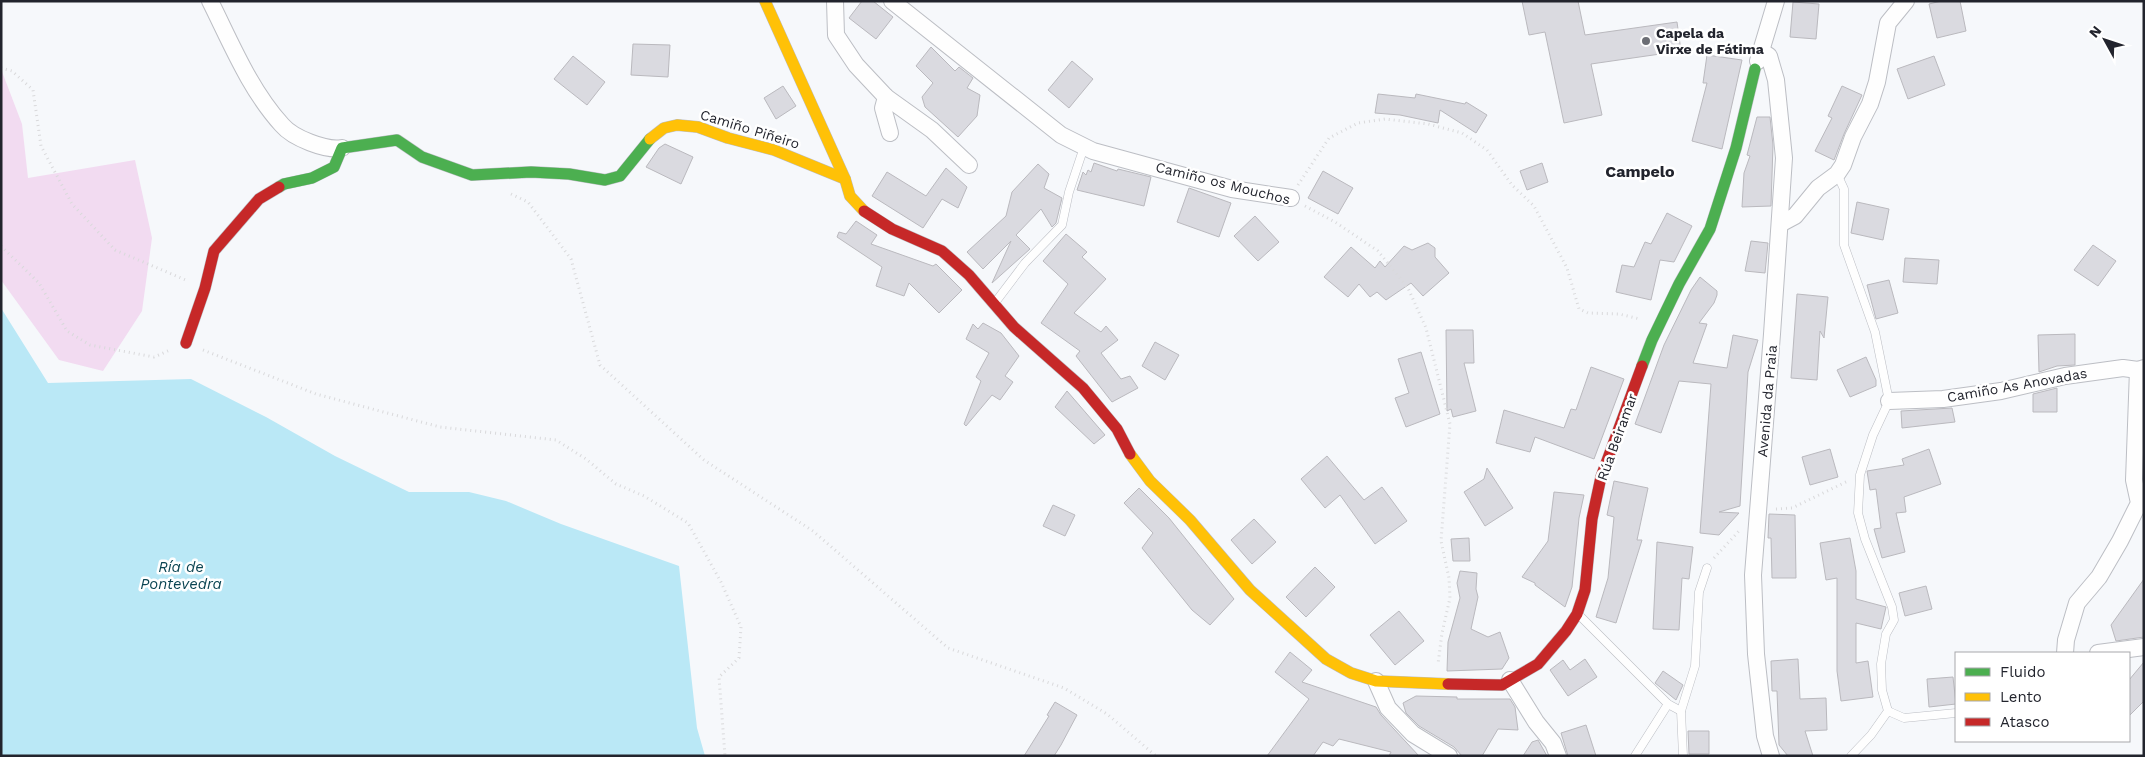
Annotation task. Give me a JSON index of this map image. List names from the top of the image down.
{
  "streets": {
    "street": [
      "Camiño Piñeiro",
      "Camiño os Mouchos",
      "Camiño As Anovadas",
      "Avenida da Praia",
      "Rúa Beiramar"
    ]
  },
  "crossings": [
    ["Camiño Piñeiro", "Rúa Beiramar"],
    ["Camiño os Mouchos", "Rúa Beiramar"],
    ["Avenida da Praia", "Rúa Beiramar"]
  ],
  "districts": ["Campelo"],
  "water": ["Ría de Pontevedra"],
  "places": ["Capela da Virxe de Fátima"],
  "legend": ["Fluido", "Lento", "Atasco"],
  "north": "top left"
}
